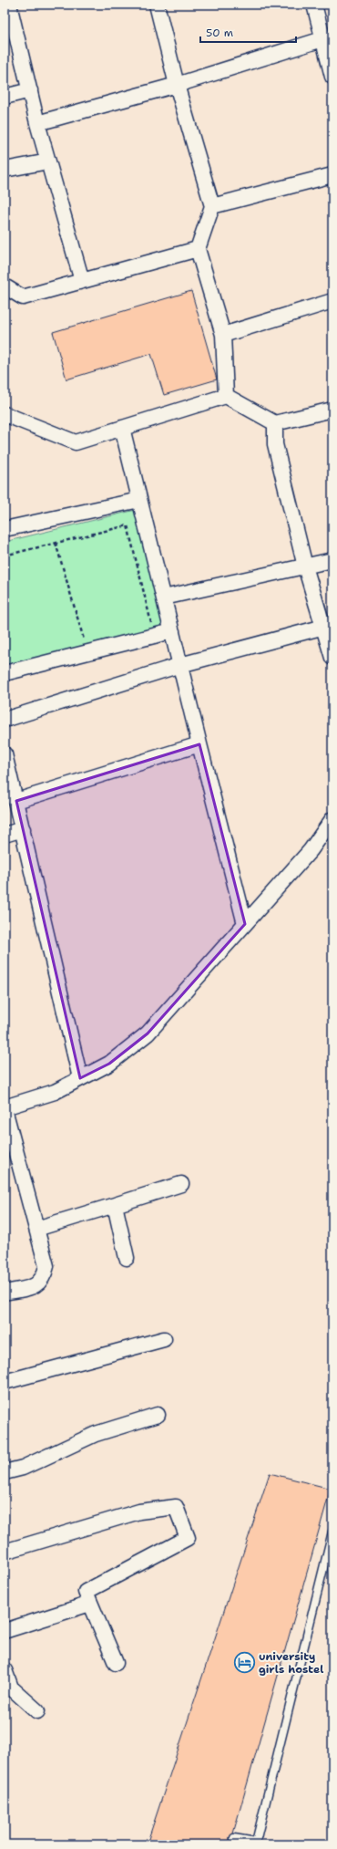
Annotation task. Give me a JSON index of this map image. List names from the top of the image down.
{
  "places": {
    "hotel": ["university girls hostel"]
  },
  "scale_bar": "50 m"
}
